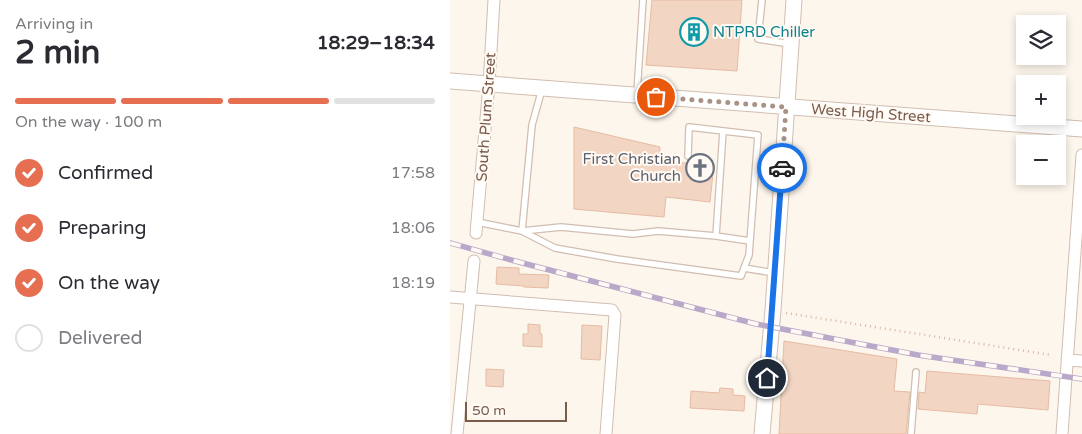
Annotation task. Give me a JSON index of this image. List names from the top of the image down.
{
  "streets": {
    "street": ["West High Street", "South Plum Street"]
  },
  "crossings": [
    ["West High Street", "South Plum Street"]
  ],
  "places": {
    "building": ["NTPRD Chiller"],
    "church": ["First Christian Church"]
  },
  "scale_bar": "50 m",
  "page": {
    "heading": ["2 min", "Arriving in", "18:29–18:34"],
    "map_buttons": ["+", "−"],
    "bar": "On the way · 100 m",
    "list": [
      ["Confirmed", "17:58"],
      ["Preparing", "18:06"],
      ["On the way", "18:19"],
      "Delivered"
    ],
    "scale": "50 m"
  }
}
